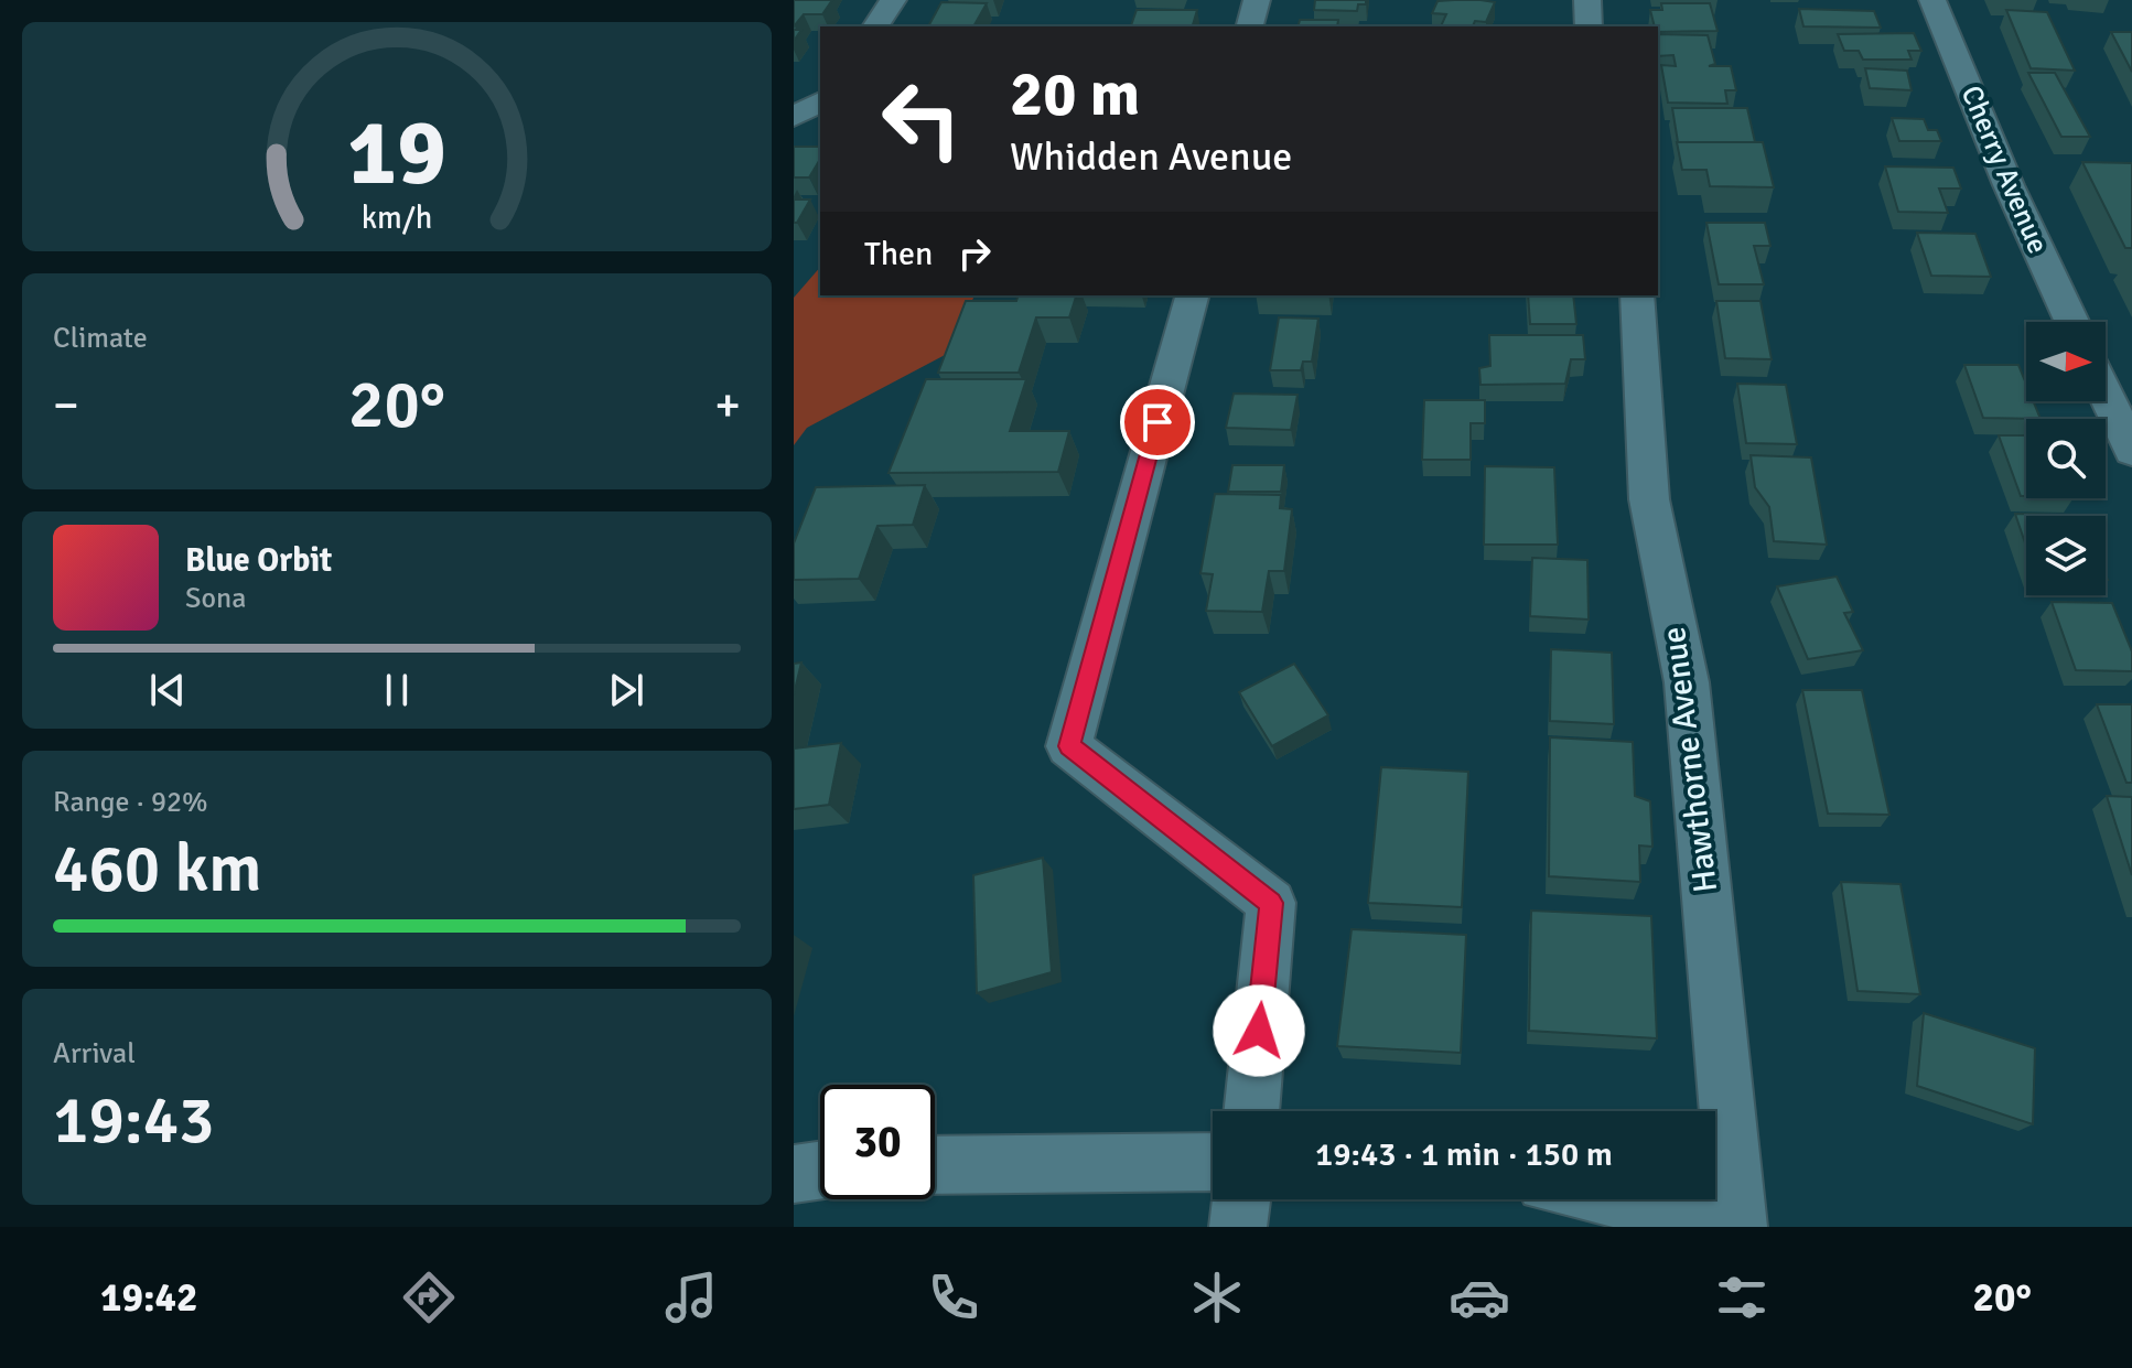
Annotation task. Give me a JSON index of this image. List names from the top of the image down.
{
  "streets": {
    "street": ["Cherry Avenue", "Hawthorne Avenue"]
  },
  "north": "right",
  "page": {
    "turn": ["20 m", "Whidden Avenue"],
    "then": "Then",
    "tile": [
      "Climate",
      ["Range · 92%", "460 km"],
      ["Arrival", "19:43"]
    ],
    "heat": ["−", "20°", "+"],
    "song": ["Blue Orbit", "Sona"],
    "limit": "30",
    "trip": "19:43 · 1 min · 150 m",
    "tabs": ["19:42", "20°"],
    "gauge": ["19", "km/h"]
  }
}
